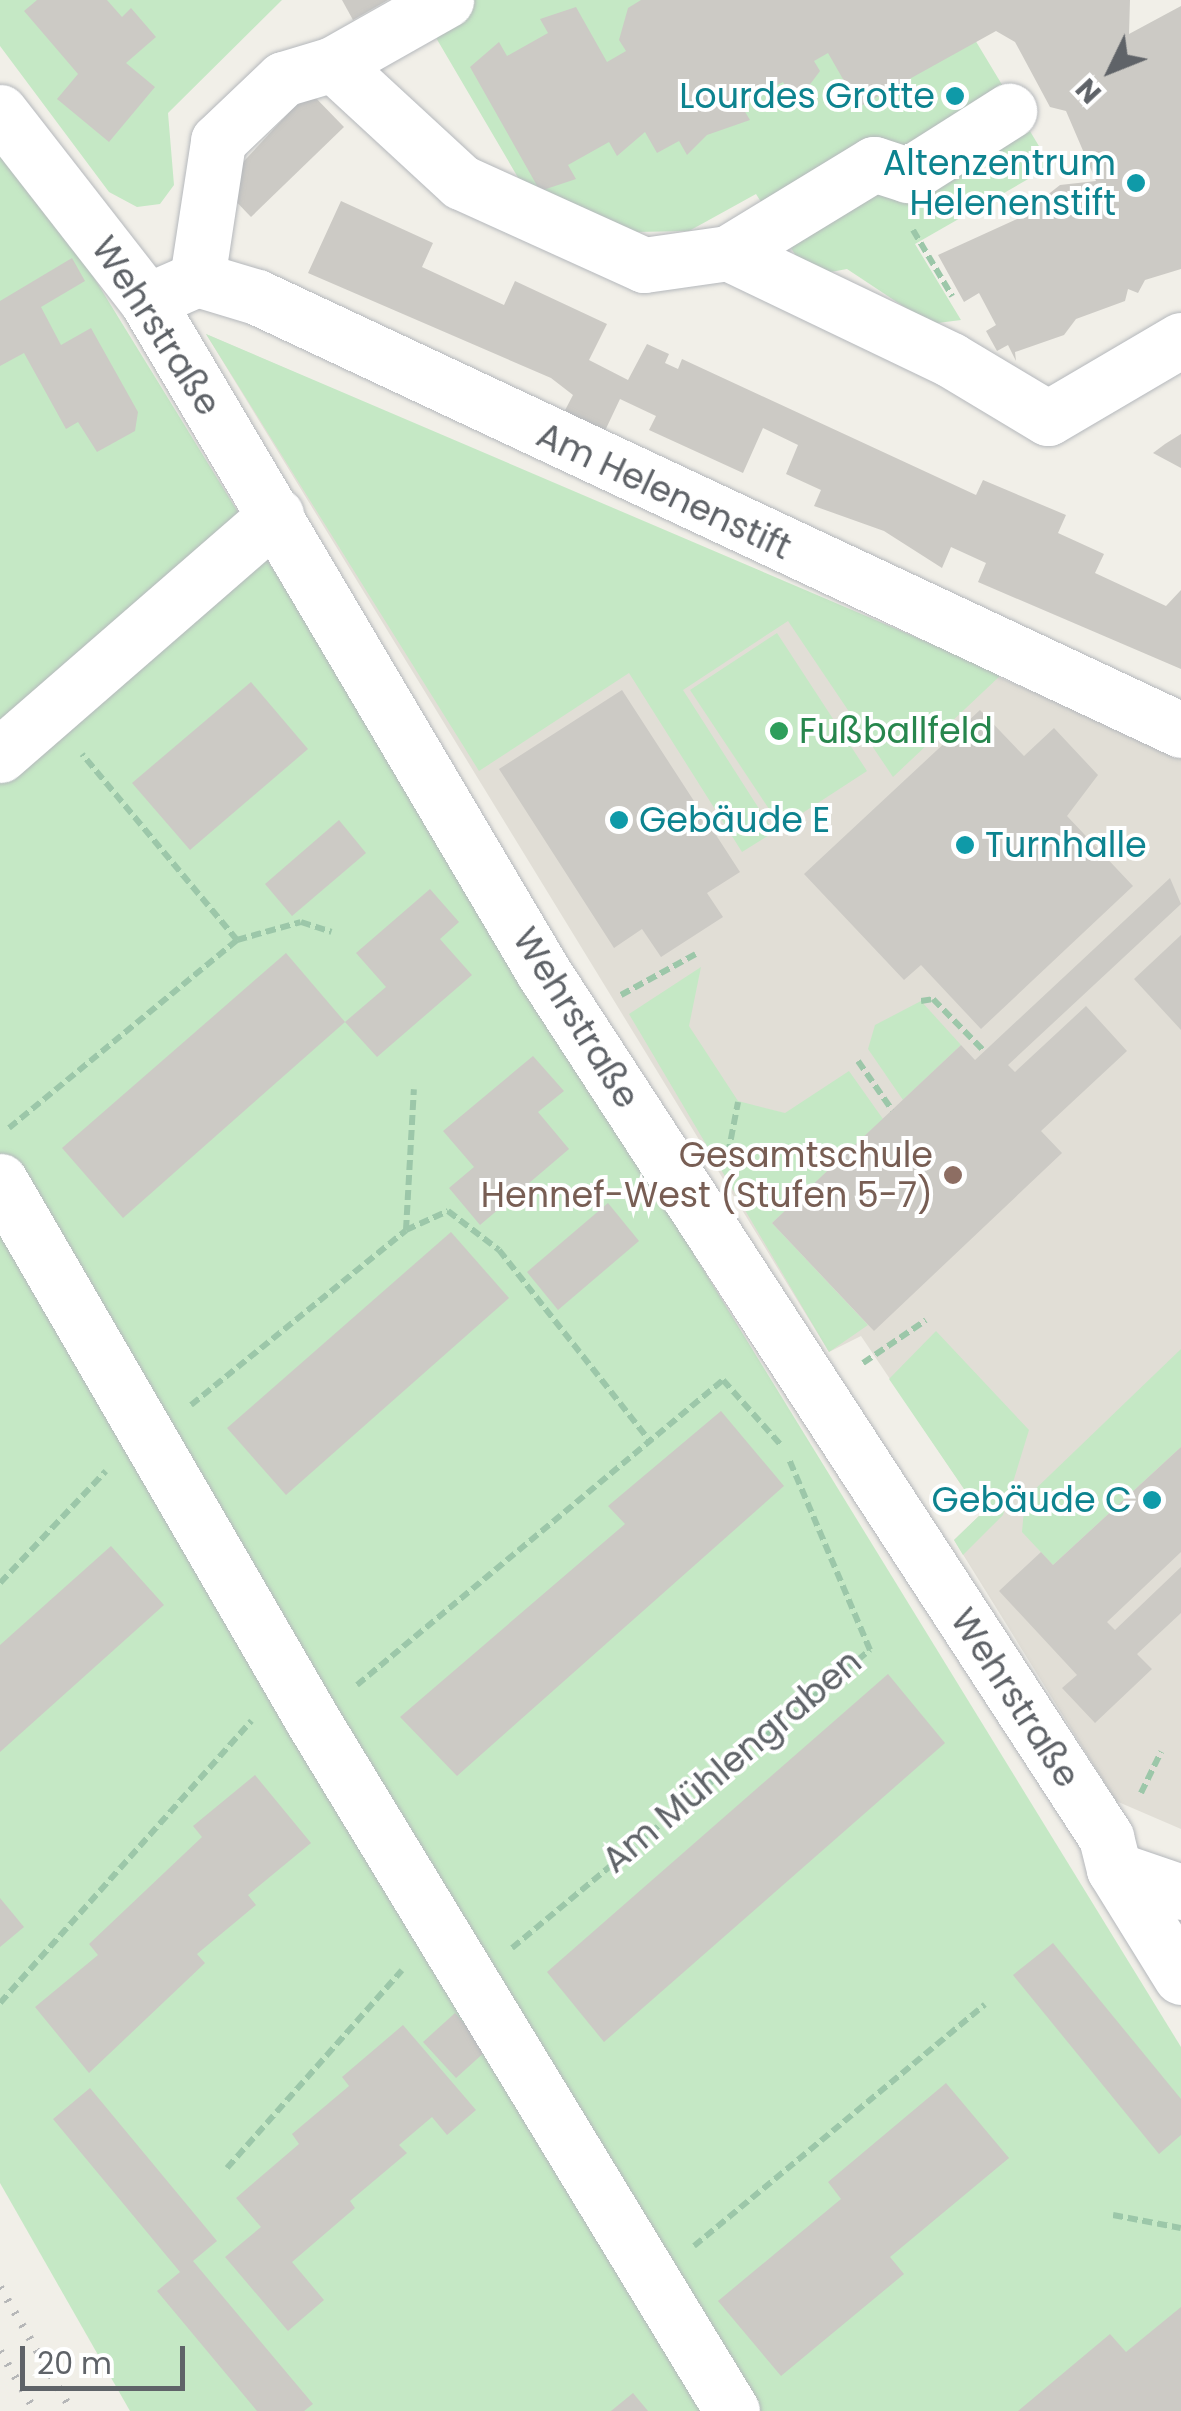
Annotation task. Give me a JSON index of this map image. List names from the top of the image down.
{
  "streets": {
    "street": ["Wehrstraße", "Am Helenenstift"],
    "path": ["Am Mühlengraben"]
  },
  "places": [
    "Lourdes Grotte",
    "Altenzentrum Helenenstift",
    "Fußballfeld",
    "Gebäude E",
    "Turnhalle",
    "Gesamtschule Hennef-West (Stufen 5-7)",
    "Gebäude C"
  ],
  "scale_bar": "20 m",
  "north": "bottom left"
}
